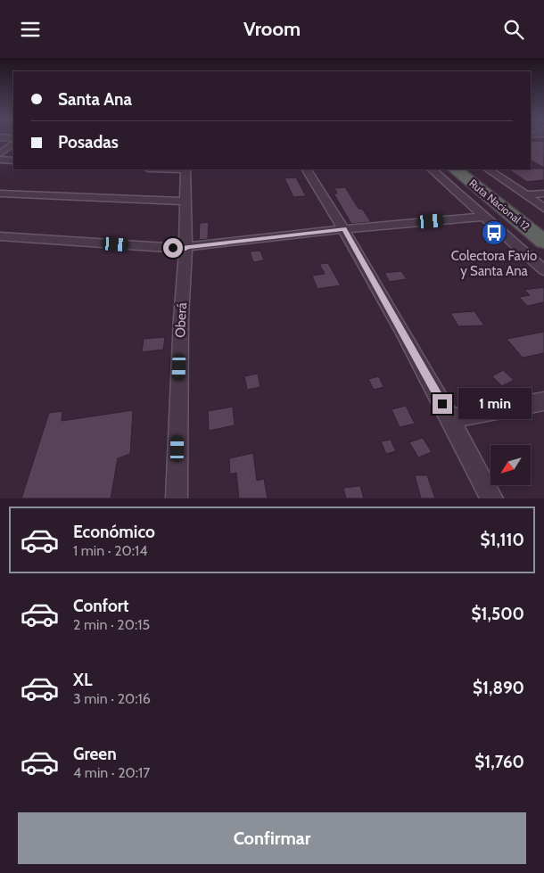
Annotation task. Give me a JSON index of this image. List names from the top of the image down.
{
  "streets": {
    "highway": ["Ruta Nacional 12"],
    "street": ["Oberá"]
  },
  "places": {
    "bus stop": ["Colectora Favio y Santa Ana"]
  },
  "north": "bottom left",
  "page": {
    "header": "Vroom",
    "banner": ["Santa Ana", "Posadas"],
    "bubble": "1 min",
    "list": [
      {
        "name": "Económico",
        "note": "1 min · 20:14",
        "value": "$1,110"
      },
      {
        "name": "Confort",
        "note": "2 min · 20:15",
        "value": "$1,500"
      },
      {
        "name": "XL",
        "note": "3 min · 20:16",
        "value": "$1,890"
      },
      {
        "name": "Green",
        "note": "4 min · 20:17",
        "value": "$1,760"
      }
    ],
    "buttons": "Confirmar"
  }
}
